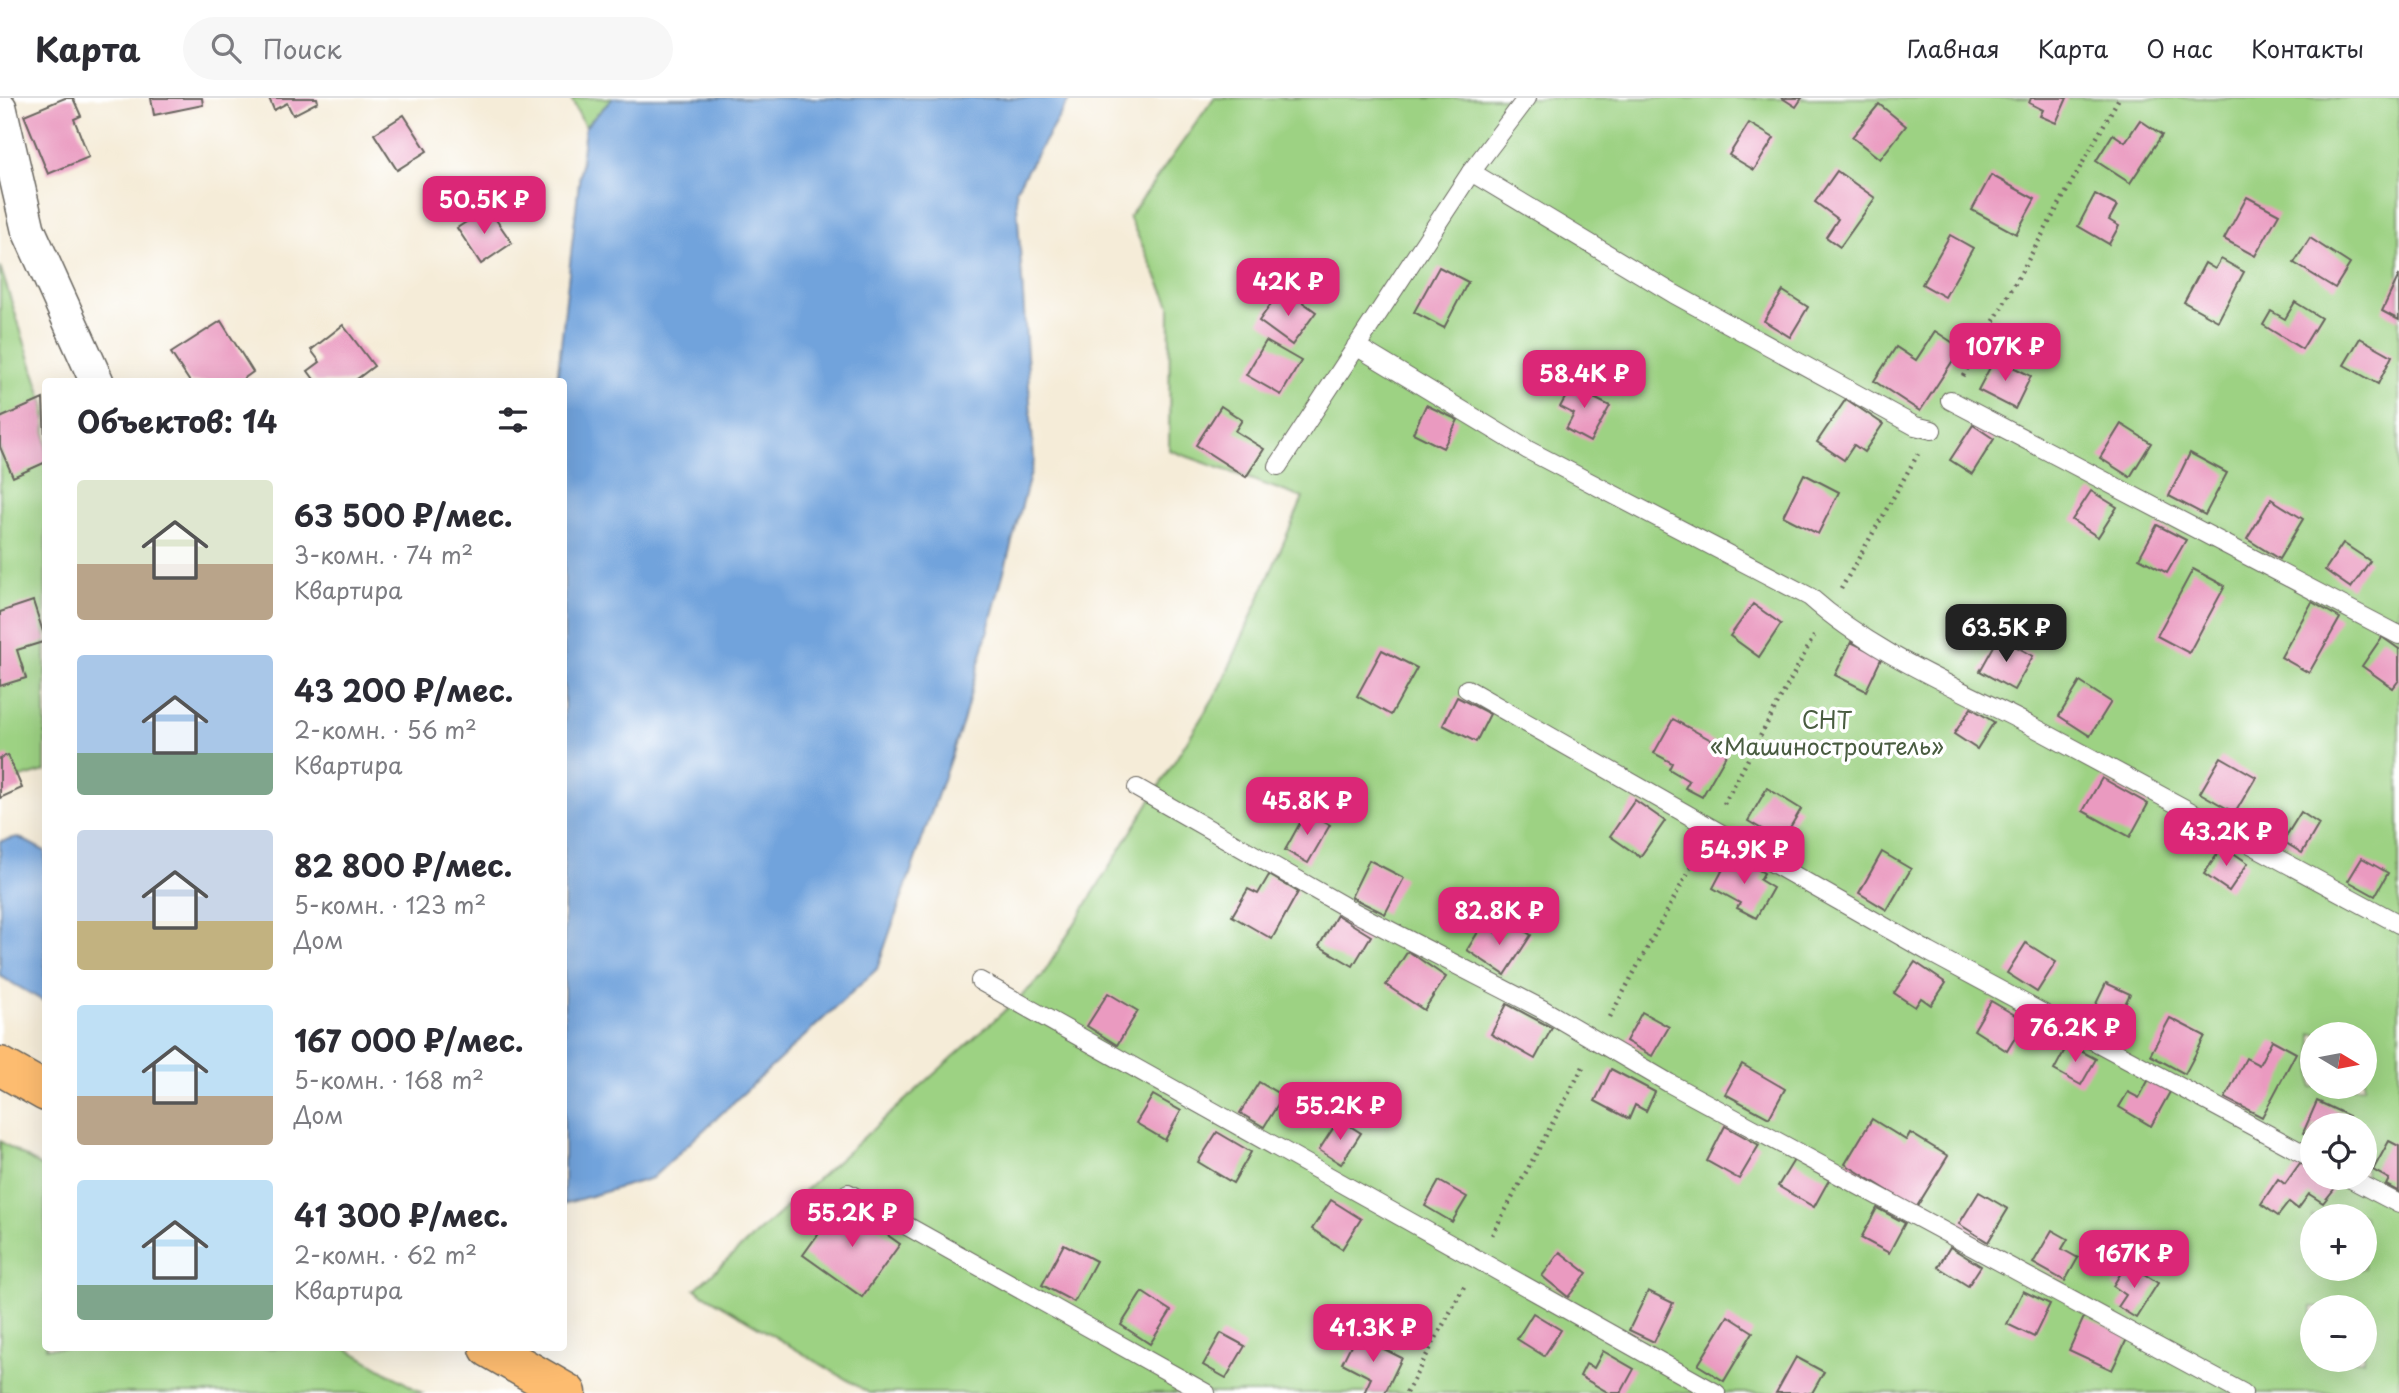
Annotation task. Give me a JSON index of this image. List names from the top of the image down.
{
  "parks": ["СНТ «Машиностроитель»"],
  "north": "right",
  "page": {
    "header": "Карта",
    "search": "Поиск",
    "nav": [
      "Главная",
      "Карта",
      "О нас",
      "Контакты"
    ],
    "price": [
      "50.5K ₽",
      "42K ₽",
      "107K ₽",
      "58.4K ₽",
      "63.5K ₽",
      "45.8K ₽",
      "43.2K ₽",
      "54.9K ₽",
      "82.8K ₽",
      "76.2K ₽",
      "55.2K ₽",
      "55.2K ₽",
      "167K ₽",
      "41.3K ₽"
    ],
    "heading": "Объектов: 14",
    "list": [
      {
        "name": "63 500 ₽/мес.",
        "note": "3-комн. · 74 m² · Квартира"
      },
      {
        "name": "43 200 ₽/мес.",
        "note": "2-комн. · 56 m² · Квартира"
      },
      {
        "name": "82 800 ₽/мес.",
        "note": "5-комн. · 123 m² · Дом"
      },
      {
        "name": "167 000 ₽/мес.",
        "note": "5-комн. · 168 m² · Дом"
      },
      {
        "name": "41 300 ₽/мес.",
        "note": "2-комн. · 62 m² · Квартира"
      }
    ],
    "map_buttons": ["+", "−"]
  }
}
